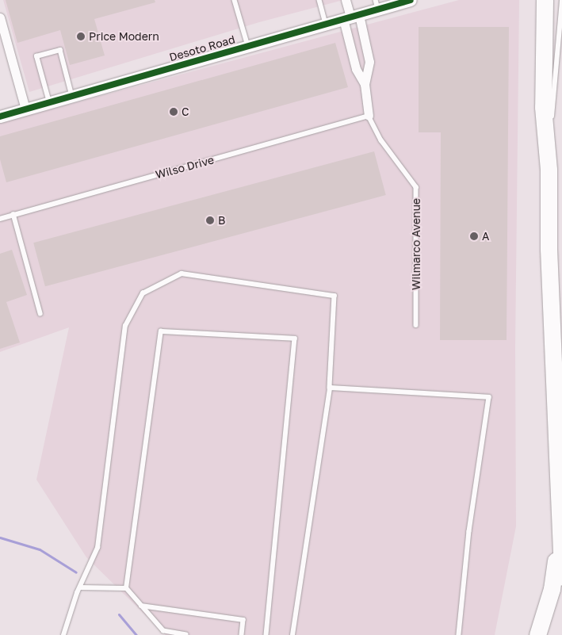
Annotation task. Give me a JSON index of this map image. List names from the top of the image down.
{
  "streets": {
    "street": ["Desoto Road", "Wilmarco Avenue"],
    "lane": ["Wilso Drive"]
  },
  "crossings": [
    ["Desoto Road", "Wilmarco Avenue"],
    ["Wilso Drive", "Wilmarco Avenue"]
  ],
  "places": [
    "Price Modern",
    "C",
    "B",
    "A"
  ]
}
